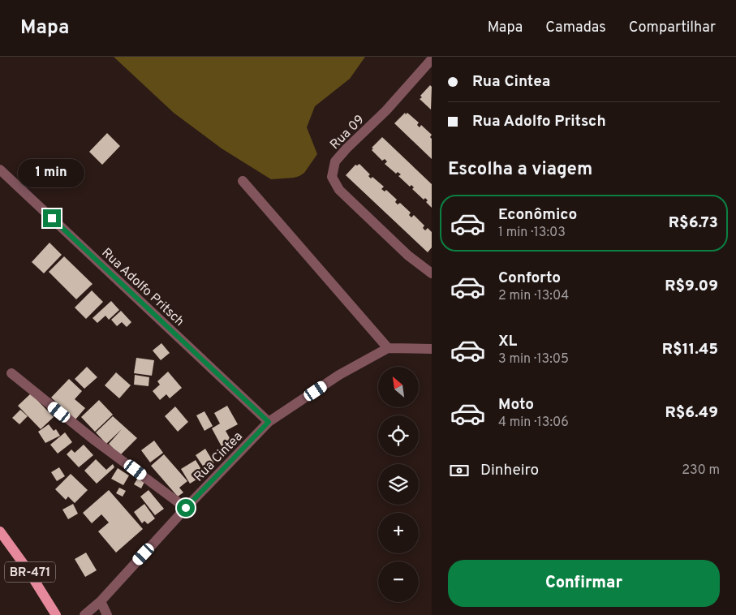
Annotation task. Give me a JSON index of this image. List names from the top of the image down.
{
  "streets": {
    "main road": ["BR-471"],
    "street": ["Rua 09", "Rua Adolfo Pritsch", "Rua Cintea"]
  },
  "crossings": [
    ["Rua Adolfo Pritsch", "Rua Cintea"]
  ],
  "north": "top left",
  "page": {
    "header": "Mapa",
    "nav": ["Mapa", "Camadas", "Compartilhar"],
    "banner": ["Rua Cintea", "Rua Adolfo Pritsch"],
    "heading": "Escolha a viagem",
    "bubble": "1 min",
    "list": [
      {
        "name": "Econômico",
        "note": "1 min · 13:03",
        "value": "R$6.73"
      },
      {
        "name": "Conforto",
        "note": "2 min · 13:04",
        "value": "R$9.09"
      },
      {
        "name": "XL",
        "note": "3 min · 13:05",
        "value": "R$11.45"
      },
      {
        "name": "Moto",
        "note": "4 min · 13:06",
        "value": "R$6.49"
      }
    ],
    "map_buttons": ["+", "−"],
    "pay": ["Dinheiro", "230 m"],
    "buttons": "Confirmar"
  }
}
